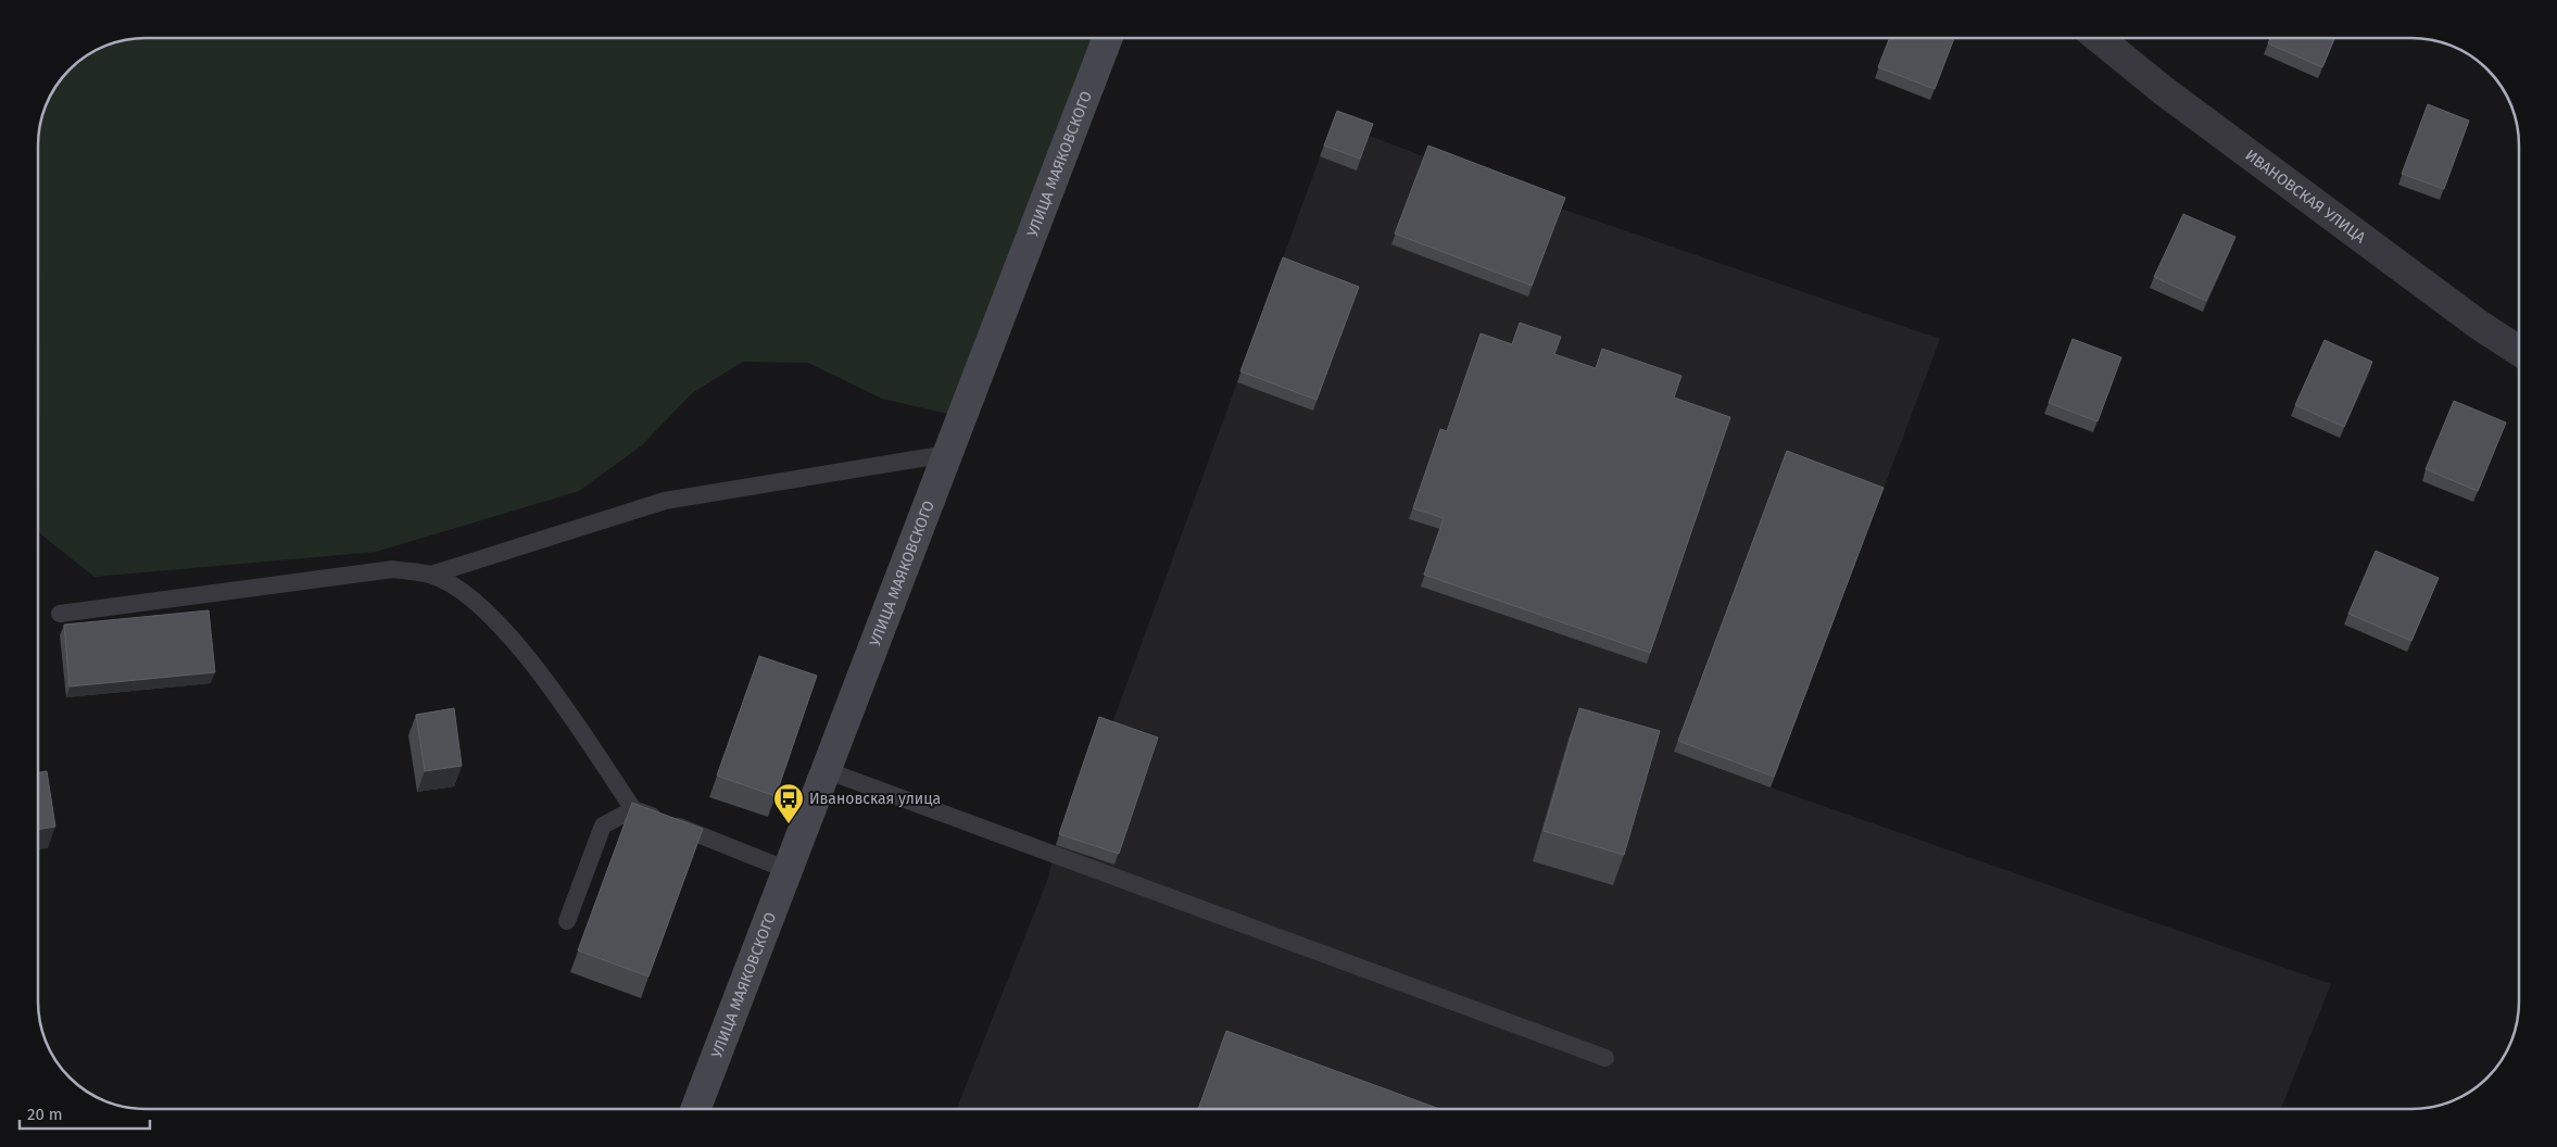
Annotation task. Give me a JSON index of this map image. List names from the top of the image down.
{
  "streets": {
    "street": ["УЛИЦА МАЯКОВСКОГО", "ИВАНОВСКАЯ УЛИЦА"]
  },
  "places": {
    "bus stop": ["Ивановская улица"]
  },
  "scale_bar": "20 m"
}
